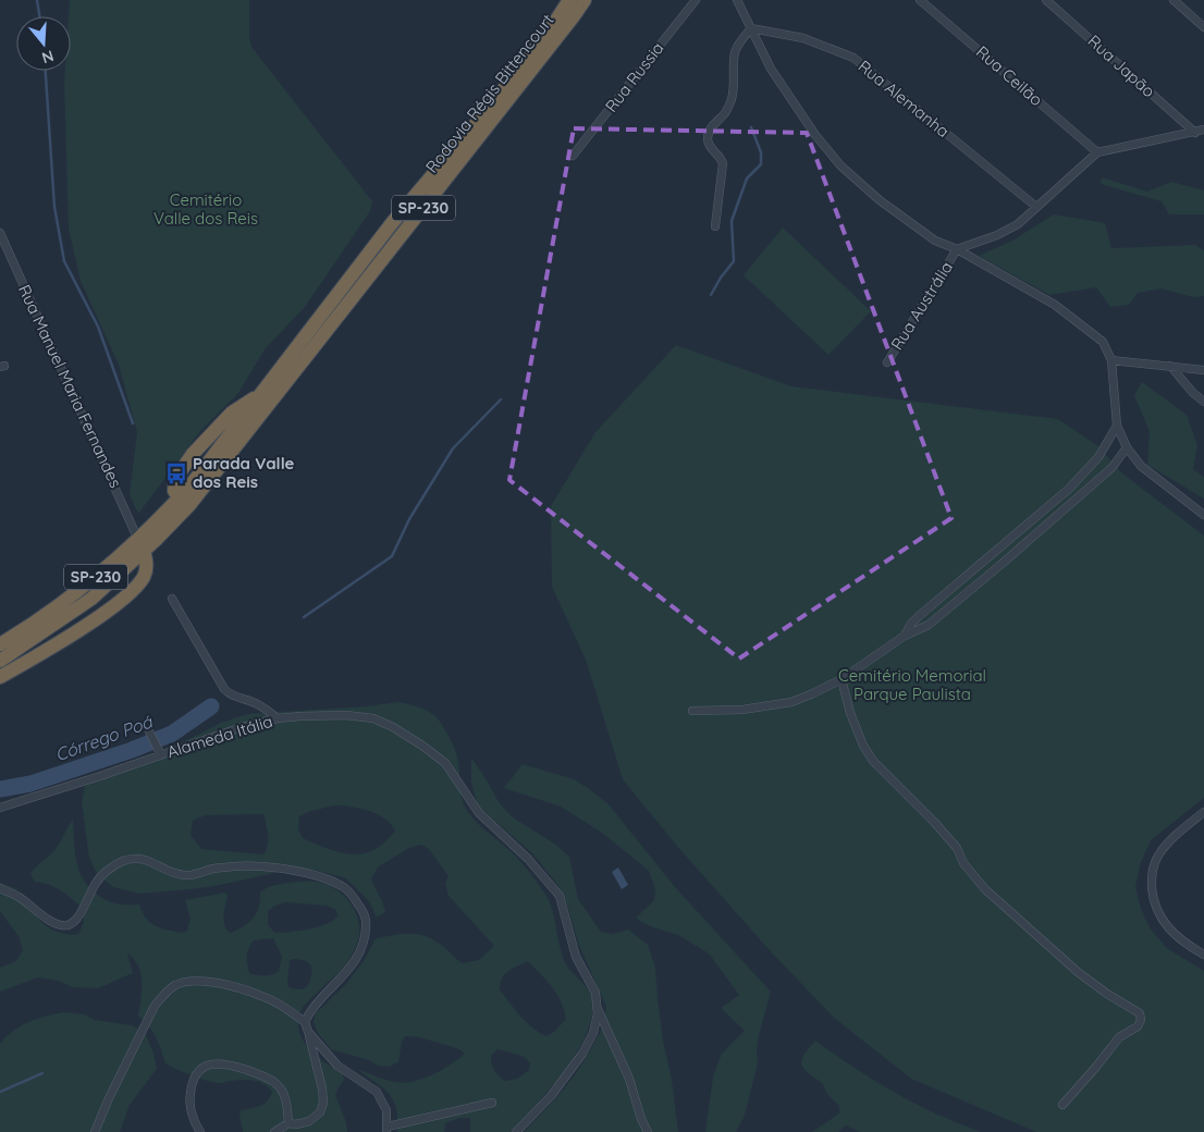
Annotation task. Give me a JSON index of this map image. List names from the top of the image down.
{
  "streets": {
    "highway": ["Rodovia Régis Bittencourt", "SP-230"],
    "street": [
      "Rua Japão",
      "Rua Ceilão",
      "Rua Russia",
      "Rua Alemanha",
      "Rua Austrália",
      "Rua Manuel Maria Fernandes",
      "Alameda Itália"
    ]
  },
  "crossings": [
    ["Rodovia Régis Bittencourt", "SP-230"],
    ["SP-230", "Rua Manuel Maria Fernandes"]
  ],
  "water": ["Córrego Poá"],
  "parks": ["Cemitério Valle dos Reis", "Cemitério Memorial Parque Paulista"],
  "places": {
    "bus stop": ["Parada Valle dos Reis"]
  },
  "north": "bottom"
}
